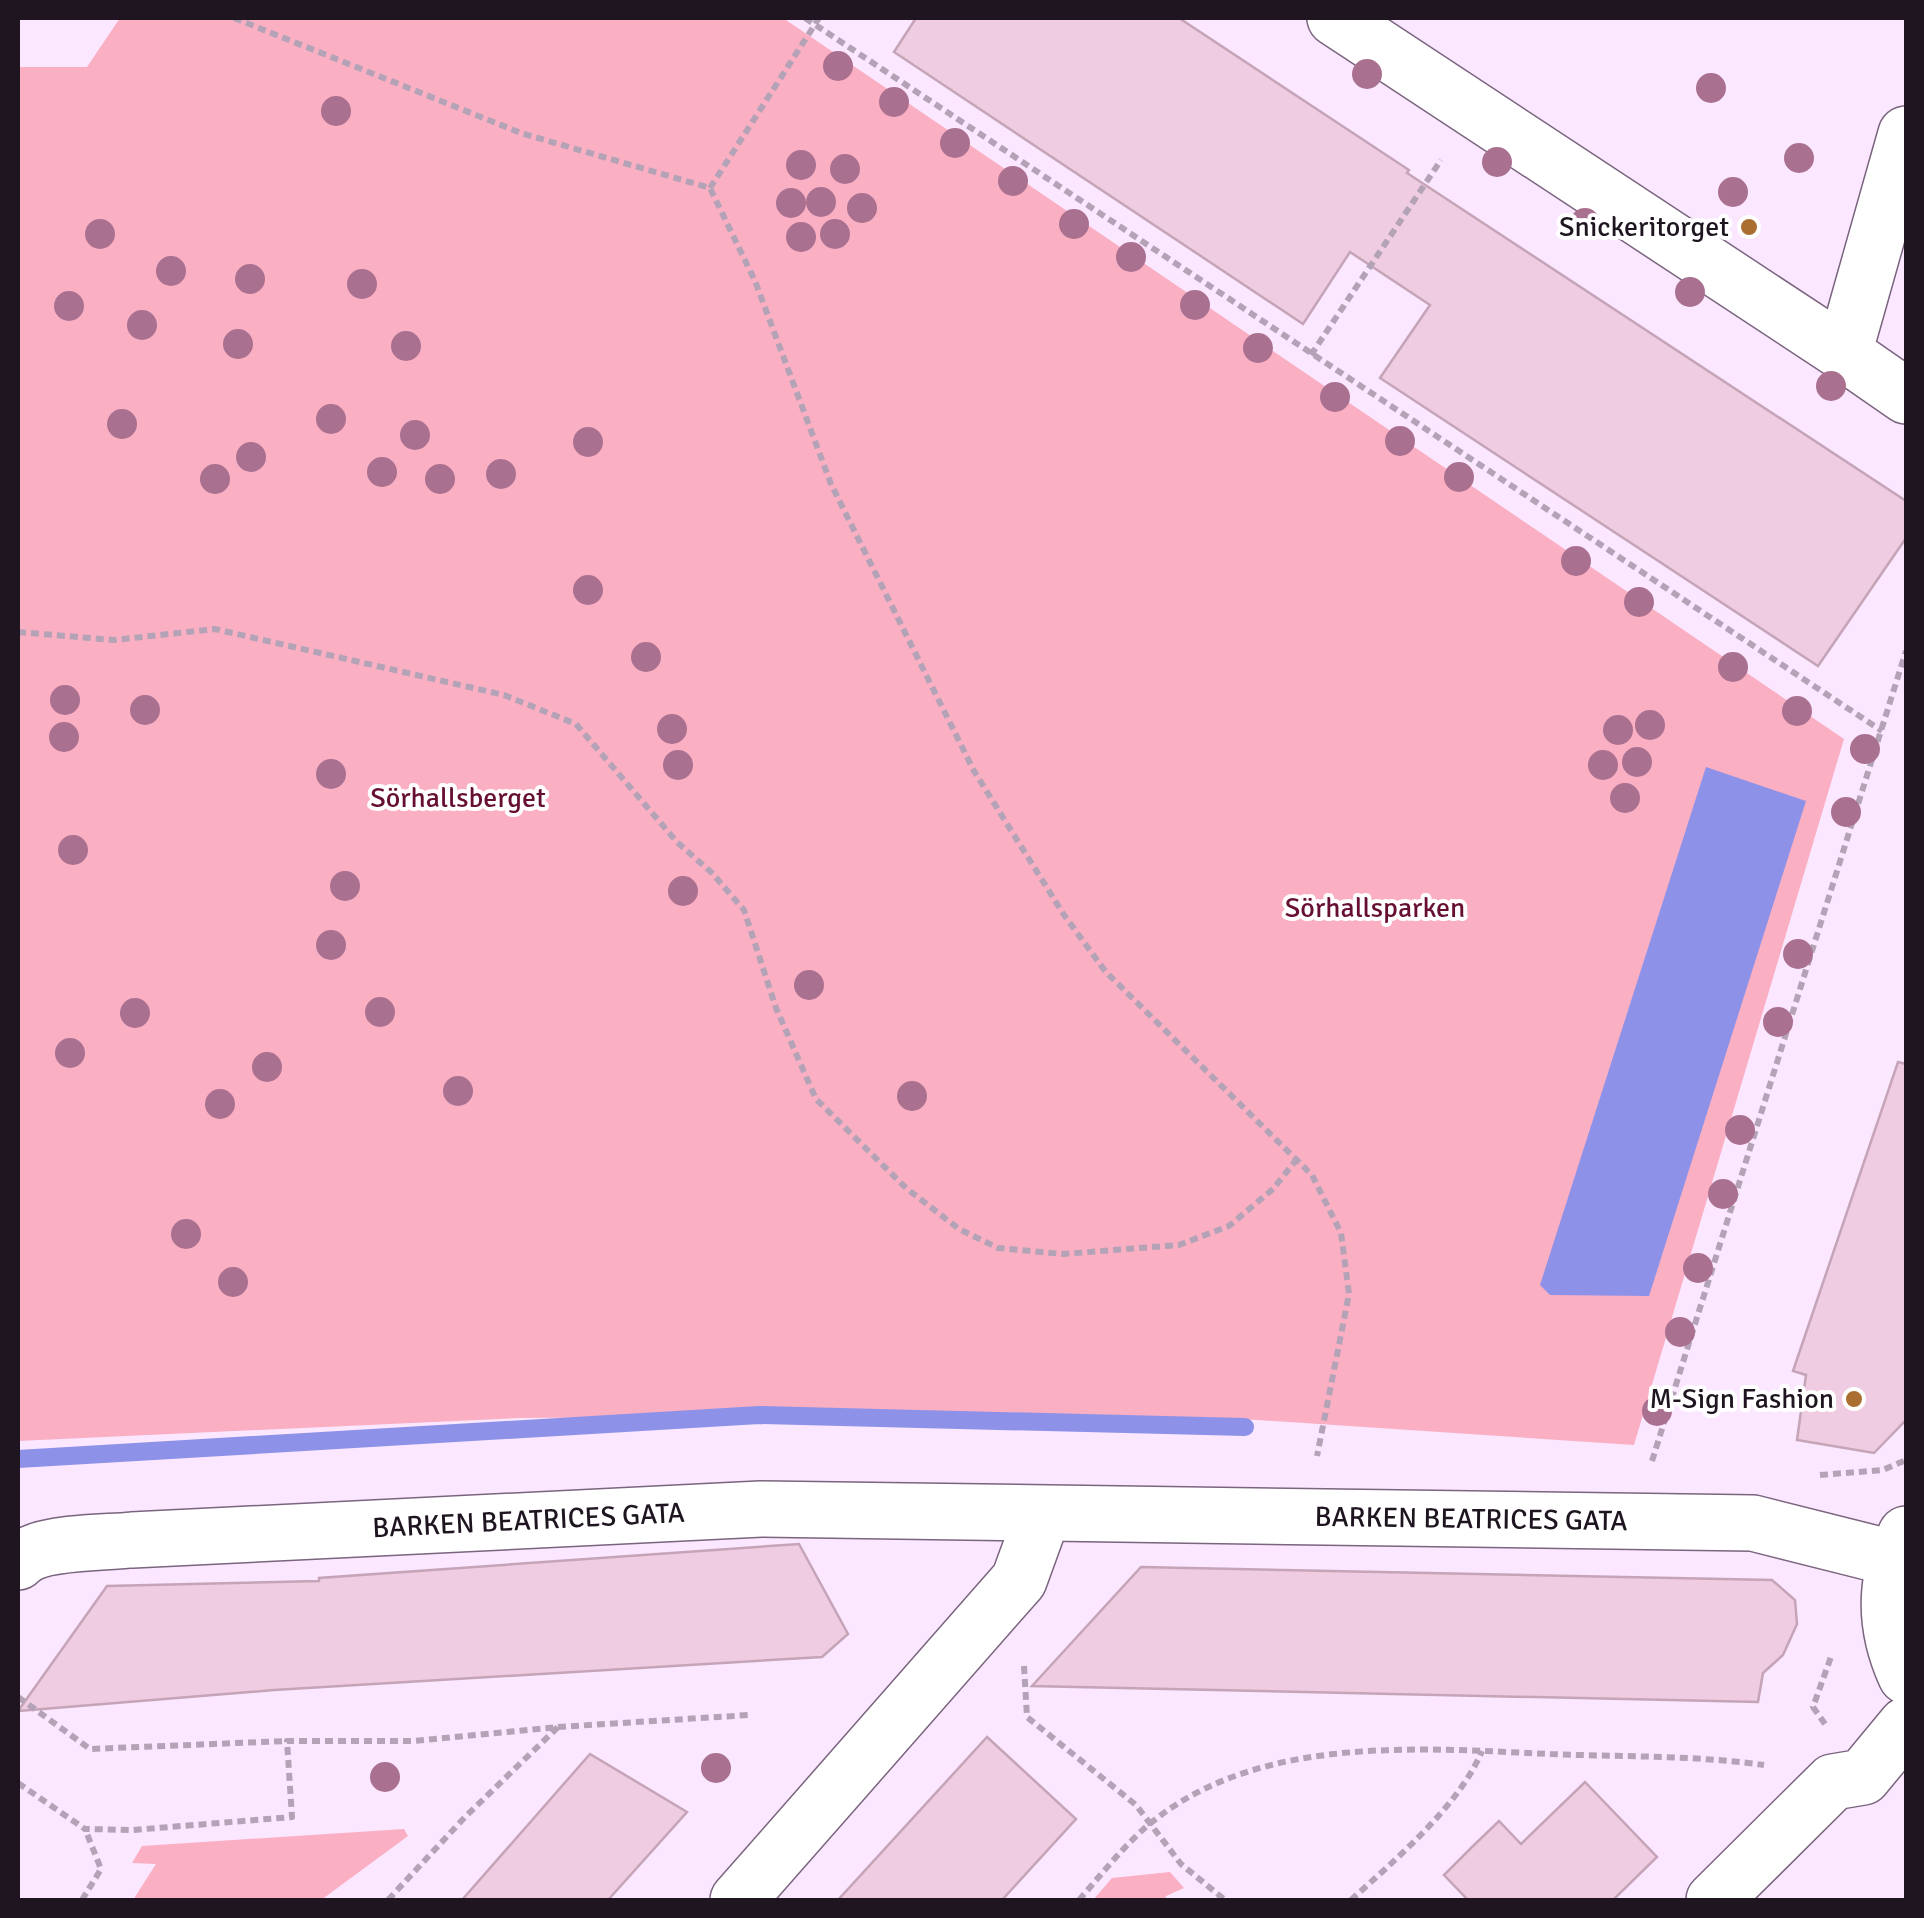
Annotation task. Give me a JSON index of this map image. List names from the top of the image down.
{
  "streets": {
    "street": ["BARKEN BEATRICES GATA"]
  },
  "parks": ["Sörhallsberget", "Sörhallsparken"],
  "places": ["Snickeritorget", "M-Sign Fashion"]
}
